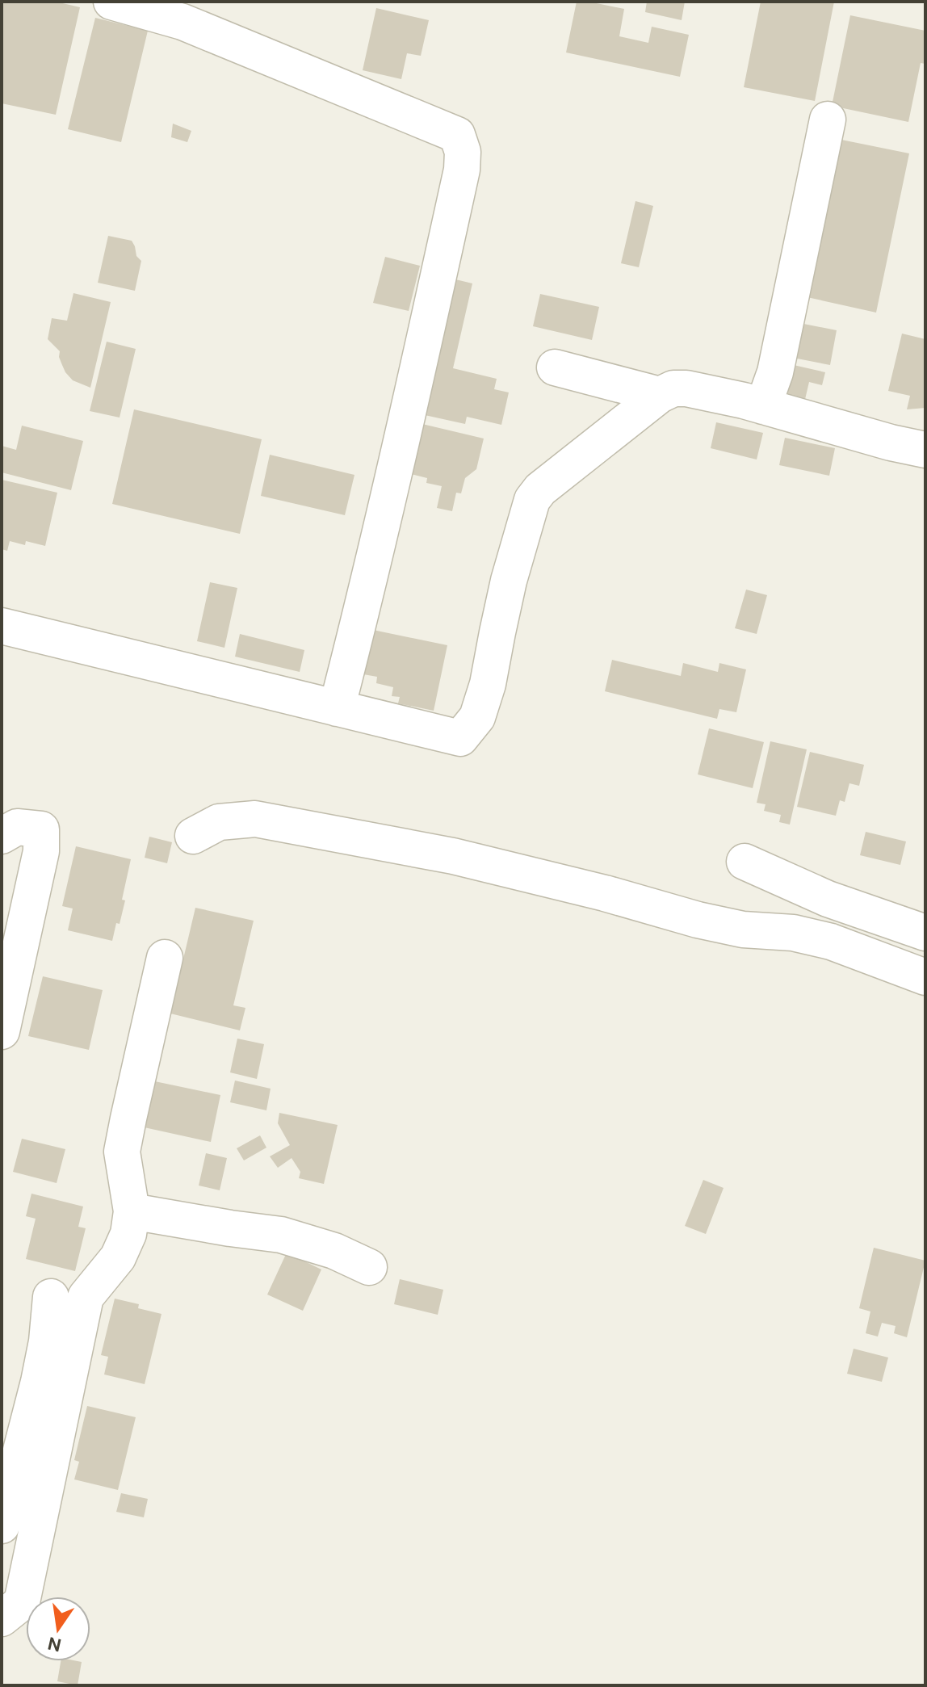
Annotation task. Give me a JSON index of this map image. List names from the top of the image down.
{
  "north": "bottom"
}
